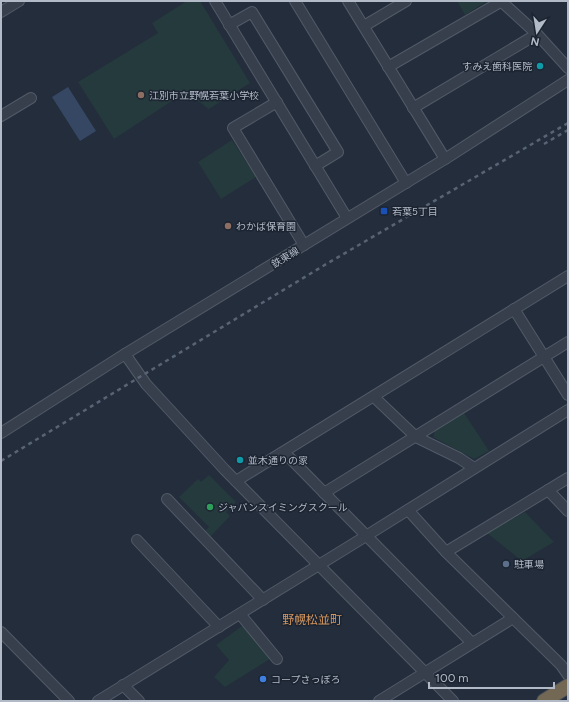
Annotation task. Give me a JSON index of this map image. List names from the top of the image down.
{
  "streets": {
    "street": ["鉄東線"]
  },
  "districts": ["野幌松並町"],
  "places": {
    "other": [
      "すみえ歯科医院",
      "江別市立野幌若葉小学校",
      "わかば保育園",
      "並木通りの家",
      "ジャパンスイミングスクール",
      "駐車場",
      "コープさっぽろ"
    ],
    "transit": ["若葉5丁目"]
  },
  "scale_bar": "100 m",
  "north": "bottom"
}
